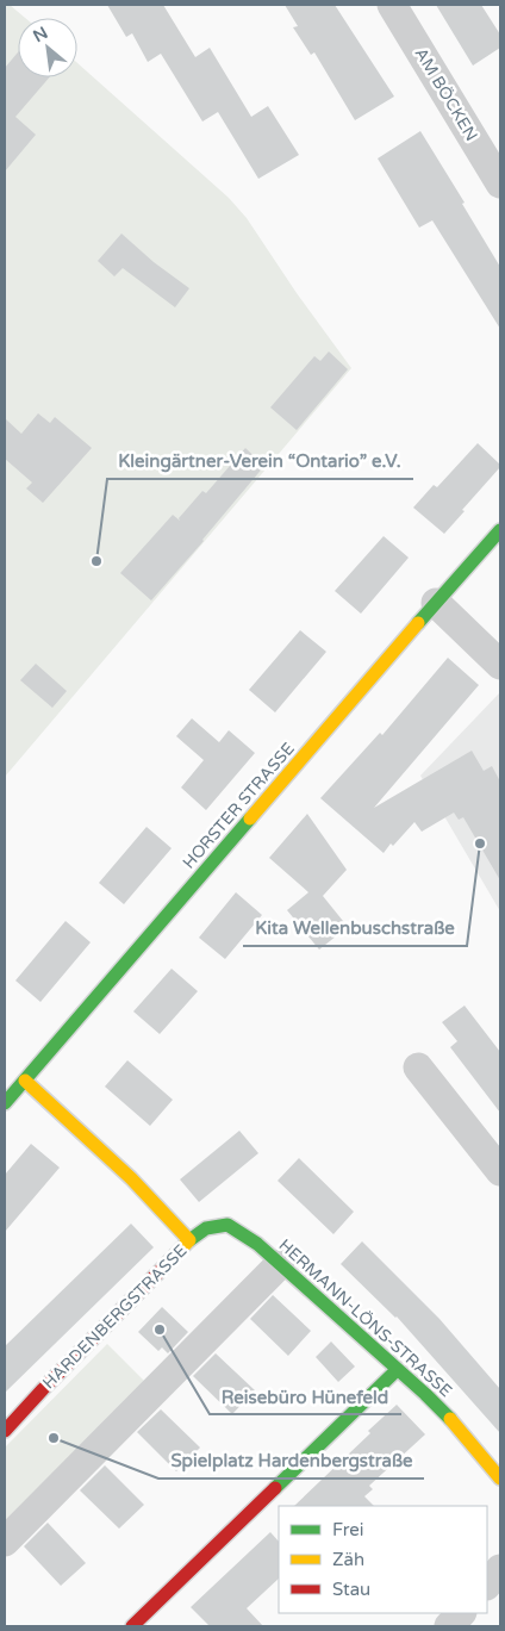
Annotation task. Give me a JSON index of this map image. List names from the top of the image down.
{
  "streets": {
    "street": [
      "AM BÖCKEN",
      "HORSTER STRASSE",
      "HARDENBERGSTRASSE",
      "HERMANN-LÖNS-STRASSE"
    ]
  },
  "crossings": [
    ["HORSTER STRASSE", "HARDENBERGSTRASSE"],
    ["HARDENBERGSTRASSE", "HERMANN-LÖNS-STRASSE"]
  ],
  "places": [
    "Kleingärtner-Verein “Ontario” e.V.",
    "Kita Wellenbuschstraße",
    "Reisebüro Hünefeld",
    "Spielplatz Hardenbergstraße"
  ],
  "legend": ["Frei", "Zäh", "Stau"],
  "north": "top left"
}
